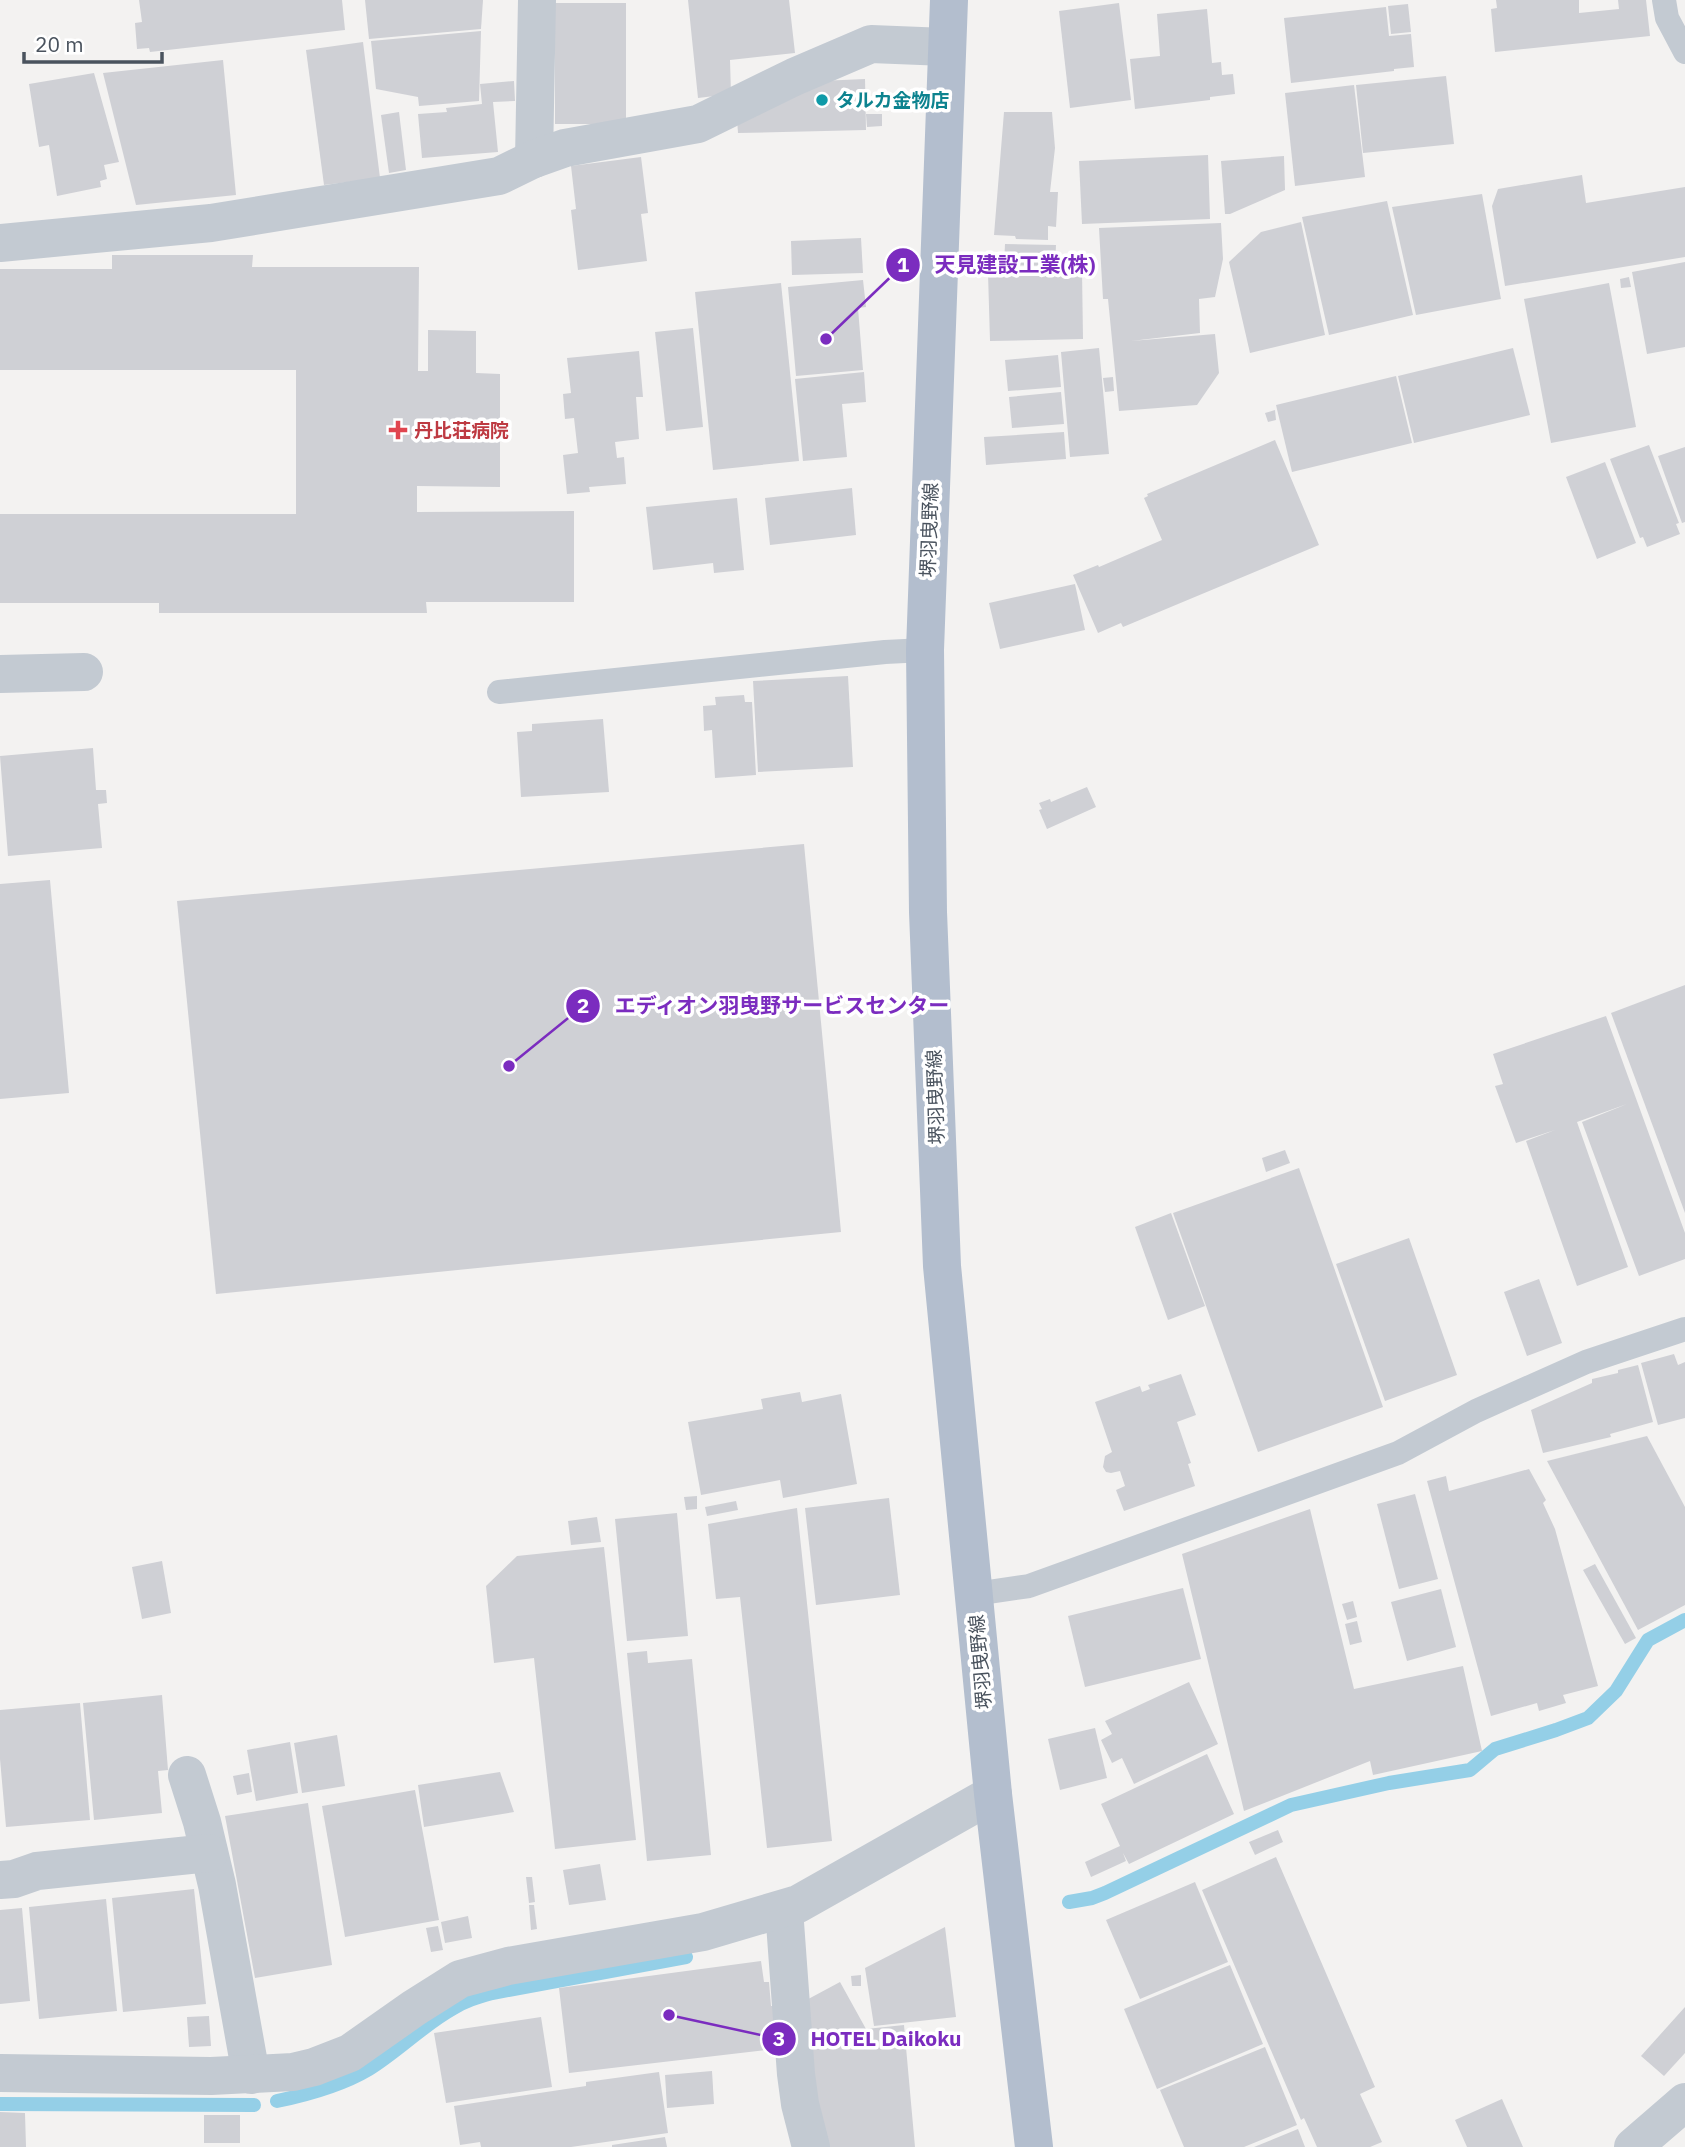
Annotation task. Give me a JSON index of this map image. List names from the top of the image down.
{
  "streets": {
    "main road": ["堺羽曳野線"]
  },
  "places": {
    "other": [
      "タルカ金物店",
      "天見建設工業(株)",
      "エディオン羽曳野サービスセンター",
      "HOTEL Daikoku"
    ],
    "health": ["丹比荘病院"]
  },
  "scale_bar": "20 m"
}
